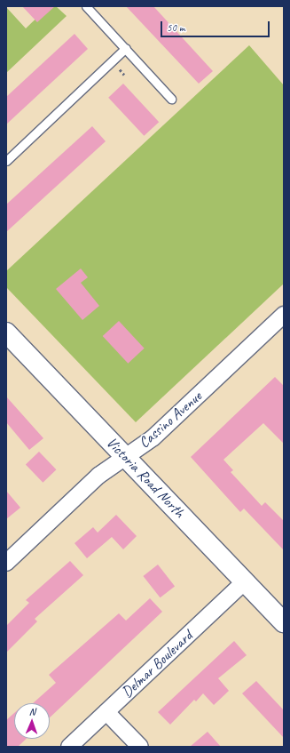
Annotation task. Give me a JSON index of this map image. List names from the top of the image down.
{
  "streets": {
    "main road": ["Victoria Road North"],
    "street": ["Cassino Avenue", "Delmar Boulevard"]
  },
  "crossings": [
    ["Cassino Avenue", "Victoria Road North"],
    ["Victoria Road North", "Delmar Boulevard"]
  ],
  "scale_bar": "50 m",
  "north": "top"
}
